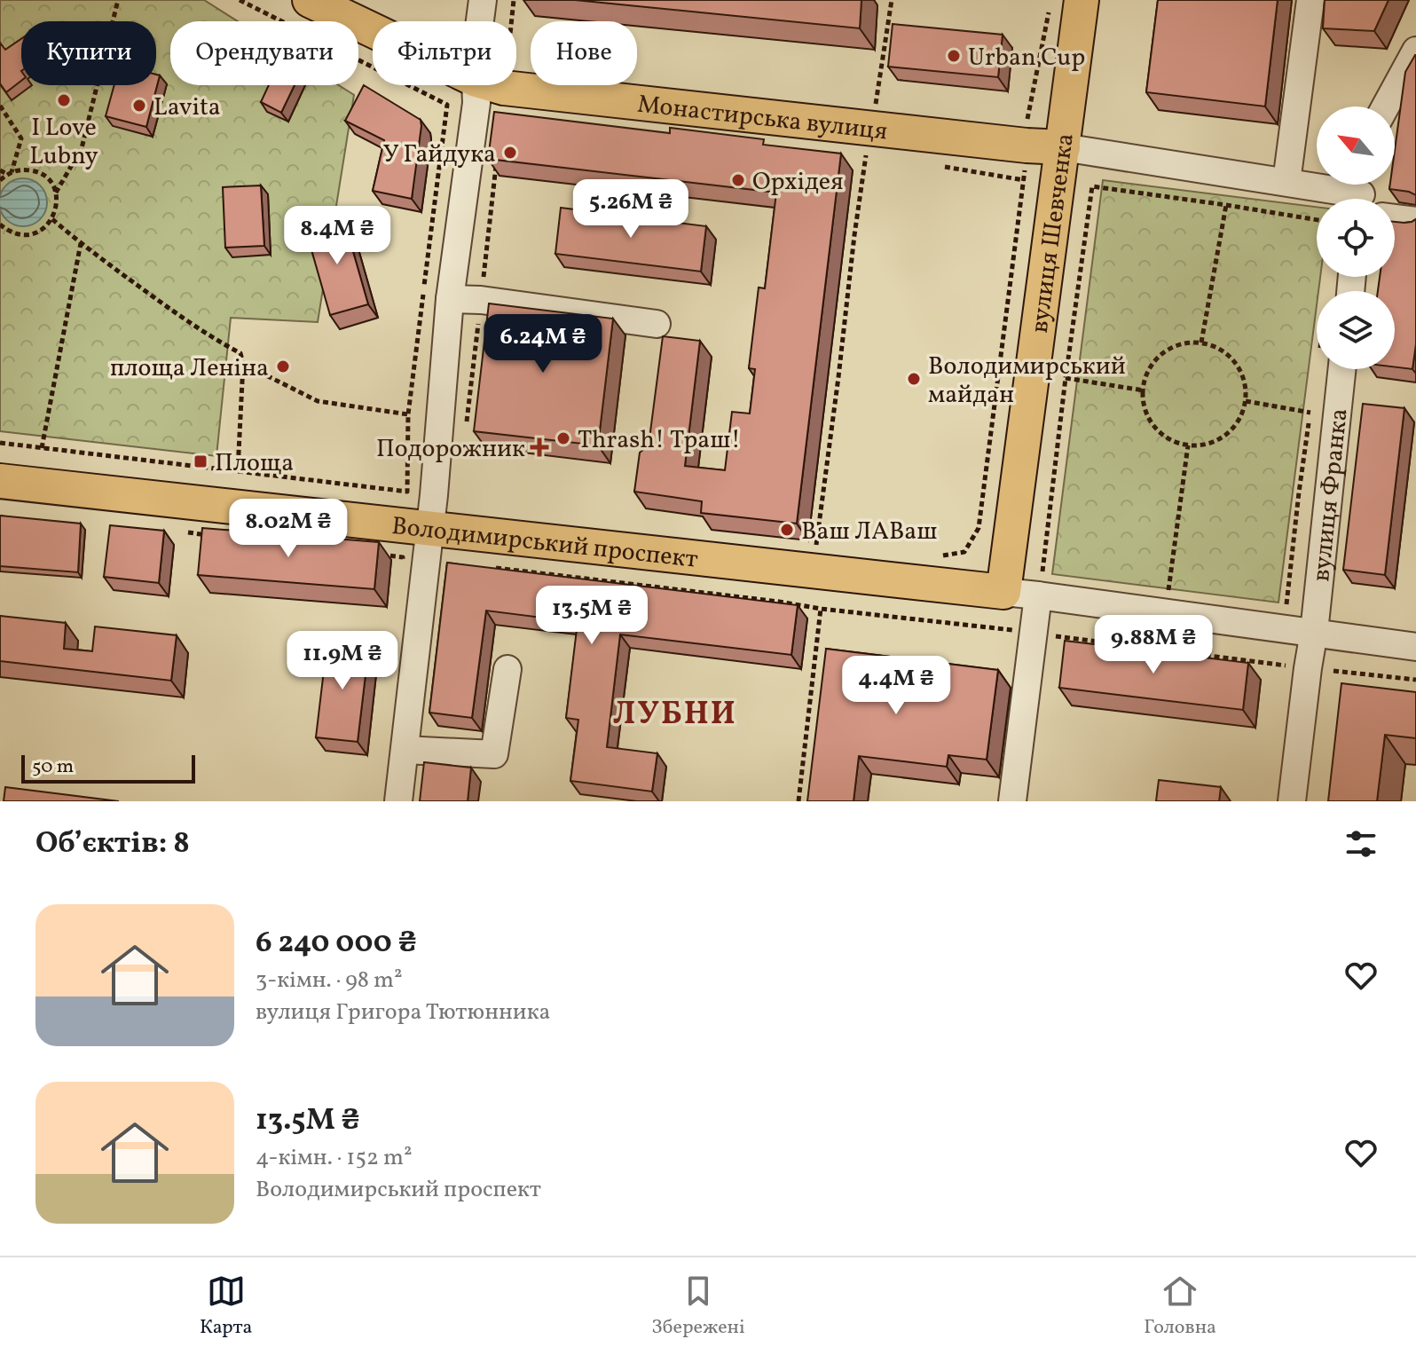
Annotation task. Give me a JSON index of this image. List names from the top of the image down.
{
  "streets": {
    "main road": ["Монастирська вулиця", "вулиця Шевченка", "Володимирський проспект"],
    "street": ["вулиця Франка"]
  },
  "crossings": [
    ["Монастирська вулиця", "вулиця Шевченка"],
    ["вулиця Шевченка", "Володимирський проспект"]
  ],
  "districts": ["ЛУБНИ"],
  "places": {
    "other": [
      "Urban Cup",
      "I Love Lubny",
      "Lavita",
      "У Гайдука",
      "Орхідея",
      "площа Леніна",
      "Володимирський майдан",
      "Thrash! Траш!",
      "Ваш ЛАВаш"
    ],
    "health": ["Подорожник"],
    "transit": ["Площа"]
  },
  "scale_bar": "50 m",
  "north": "top left",
  "page": {
    "chip": [
      "Купити",
      "Орендувати",
      "Фільтри",
      "Нове"
    ],
    "price": [
      "5.26M ₴",
      "8.4M ₴",
      "6.24M ₴",
      "8.02M ₴",
      "13.5M ₴",
      "9.88M ₴",
      "11.9M ₴",
      "4.4M ₴"
    ],
    "scale": "50 m",
    "heading": "Об’єктів: 8",
    "list": [
      {
        "name": "6 240 000 ₴",
        "note": "3-кімн. · 98 m² · вулиця Григора Тютюнника"
      },
      {
        "name": "13.5M ₴",
        "note": "4-кімн. · 152 m² · Володимирський проспект"
      }
    ],
    "tabs": ["Карта", "Збережені", "Головна"]
  }
}
